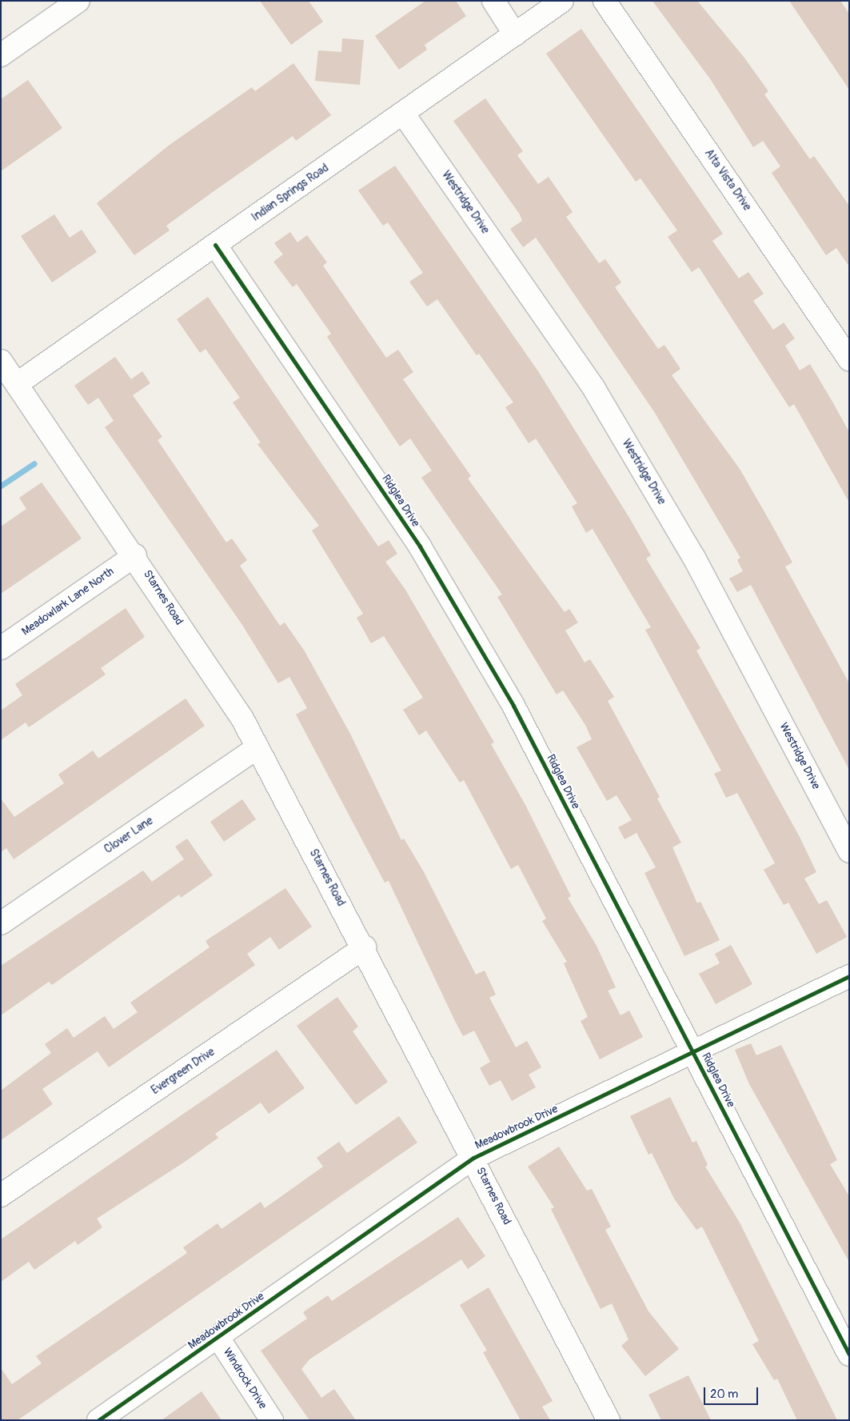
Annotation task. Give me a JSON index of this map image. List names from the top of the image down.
{
  "streets": {
    "street": [
      "Alta Vista Drive",
      "Indian Springs Road",
      "Westridge Drive",
      "Ridglea Drive",
      "Starnes Road",
      "Meadowlark Lane North",
      "Clover Lane",
      "Evergreen Drive",
      "Meadowbrook Drive",
      "Windrock Drive"
    ]
  },
  "crossings": [
    ["Indian Springs Road", "Westridge Drive"],
    ["Indian Springs Road", "Ridglea Drive"],
    ["Indian Springs Road", "Starnes Road"],
    ["Ridglea Drive", "Meadowbrook Drive"],
    ["Starnes Road", "Meadowlark Lane North"],
    ["Starnes Road", "Clover Lane"],
    ["Starnes Road", "Evergreen Drive"],
    ["Starnes Road", "Meadowbrook Drive"],
    ["Meadowbrook Drive", "Windrock Drive"]
  ],
  "scale_bar": "20 m"
}
